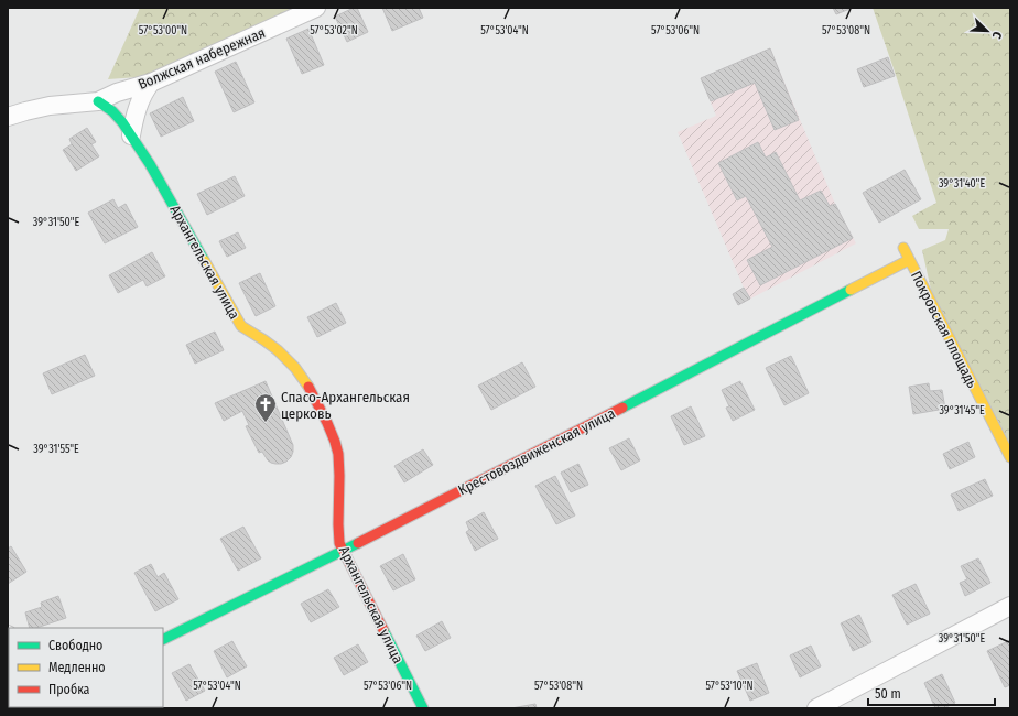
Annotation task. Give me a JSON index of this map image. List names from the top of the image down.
{
  "streets": {
    "street": [
      "Волжская набережная",
      "Архангельская улица",
      "Покровская площадь",
      "Крестовоздвиженская улица"
    ]
  },
  "crossings": [
    ["Волжская набережная", "Архангельская улица"],
    ["Архангельская улица", "Крестовоздвиженская улица"],
    ["Покровская площадь", "Крестовоздвиженская улица"]
  ],
  "places": {
    "church": ["Спасо-Архангельская церковь"]
  },
  "legend": ["Свободно", "Медленно", "Пробка"],
  "scale_bar": "50 m",
  "north": "bottom right",
  "coordinates": [
    "57°53'00\"N",
    "57°53'02\"N",
    "57°53'04\"N",
    "57°53'06\"N",
    "57°53'08\"N",
    "39°31'40\"E",
    "39°31'50\"E",
    "39°31'45\"E",
    "39°31'55\"E",
    "57°53'10\"N"
  ]
}
